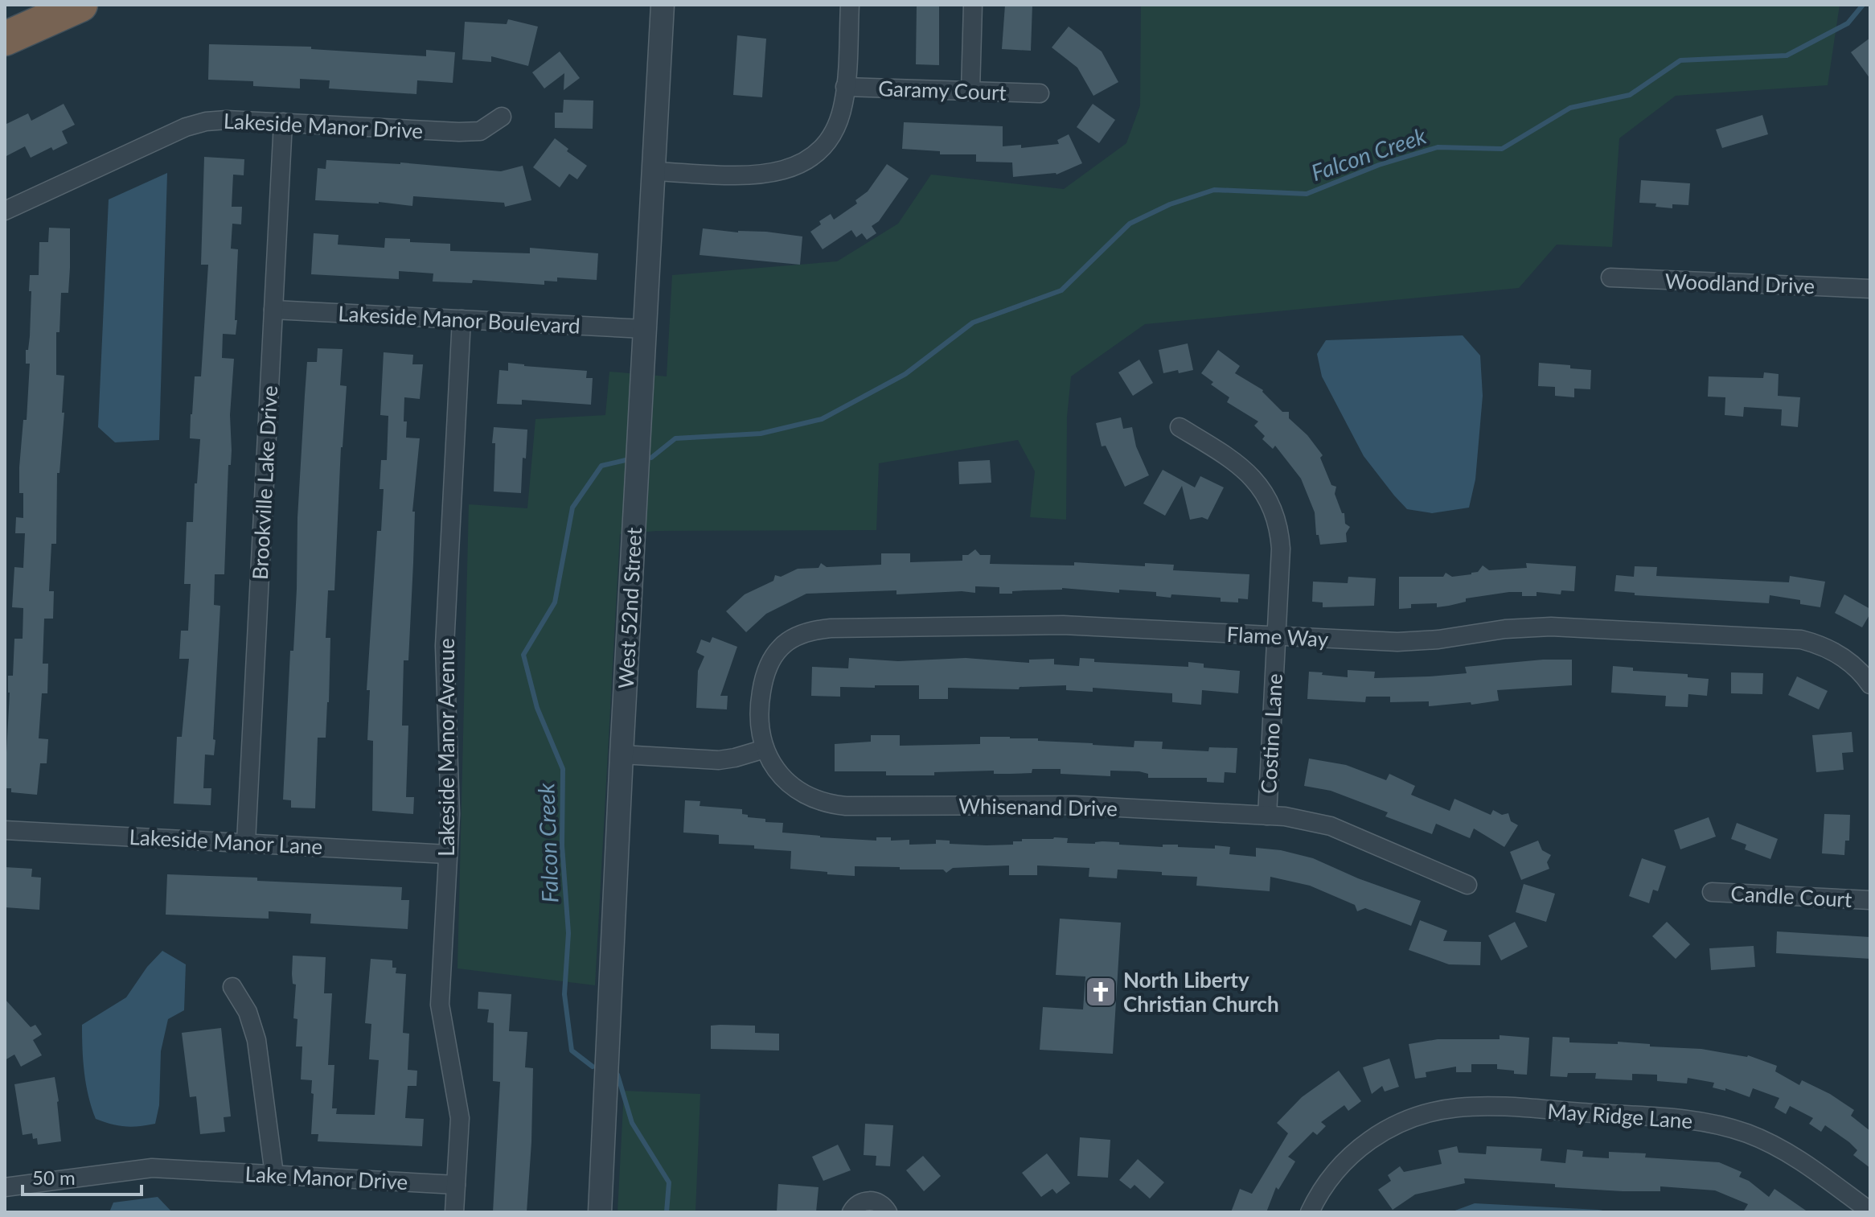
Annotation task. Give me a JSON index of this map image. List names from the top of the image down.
{
  "streets": {
    "street": [
      "Garamy Court",
      "Lakeside Manor Drive",
      "Woodland Drive",
      "Lakeside Manor Boulevard",
      "Brookville Lake Drive",
      "West 52nd Street",
      "Flame Way",
      "Costino Lane",
      "Lakeside Manor Avenue",
      "Whisenand Drive",
      "Lakeside Manor Lane",
      "Candle Court",
      "May Ridge Lane",
      "Lake Manor Drive"
    ]
  },
  "crossings": [
    ["Lakeside Manor Drive", "Brookville Lake Drive"],
    ["Lakeside Manor Boulevard", "Brookville Lake Drive"],
    ["Lakeside Manor Boulevard", "West 52nd Street"],
    ["Lakeside Manor Boulevard", "Lakeside Manor Avenue"],
    ["Brookville Lake Drive", "Lakeside Manor Lane"],
    ["Flame Way", "Costino Lane"],
    ["Flame Way", "Whisenand Drive"],
    ["Costino Lane", "Whisenand Drive"],
    ["Lakeside Manor Avenue", "Lakeside Manor Lane"],
    ["Lakeside Manor Avenue", "Lake Manor Drive"]
  ],
  "water": ["Falcon Creek"],
  "places": {
    "church": ["North Liberty Christian Church"]
  },
  "scale_bar": "50 m"
}
